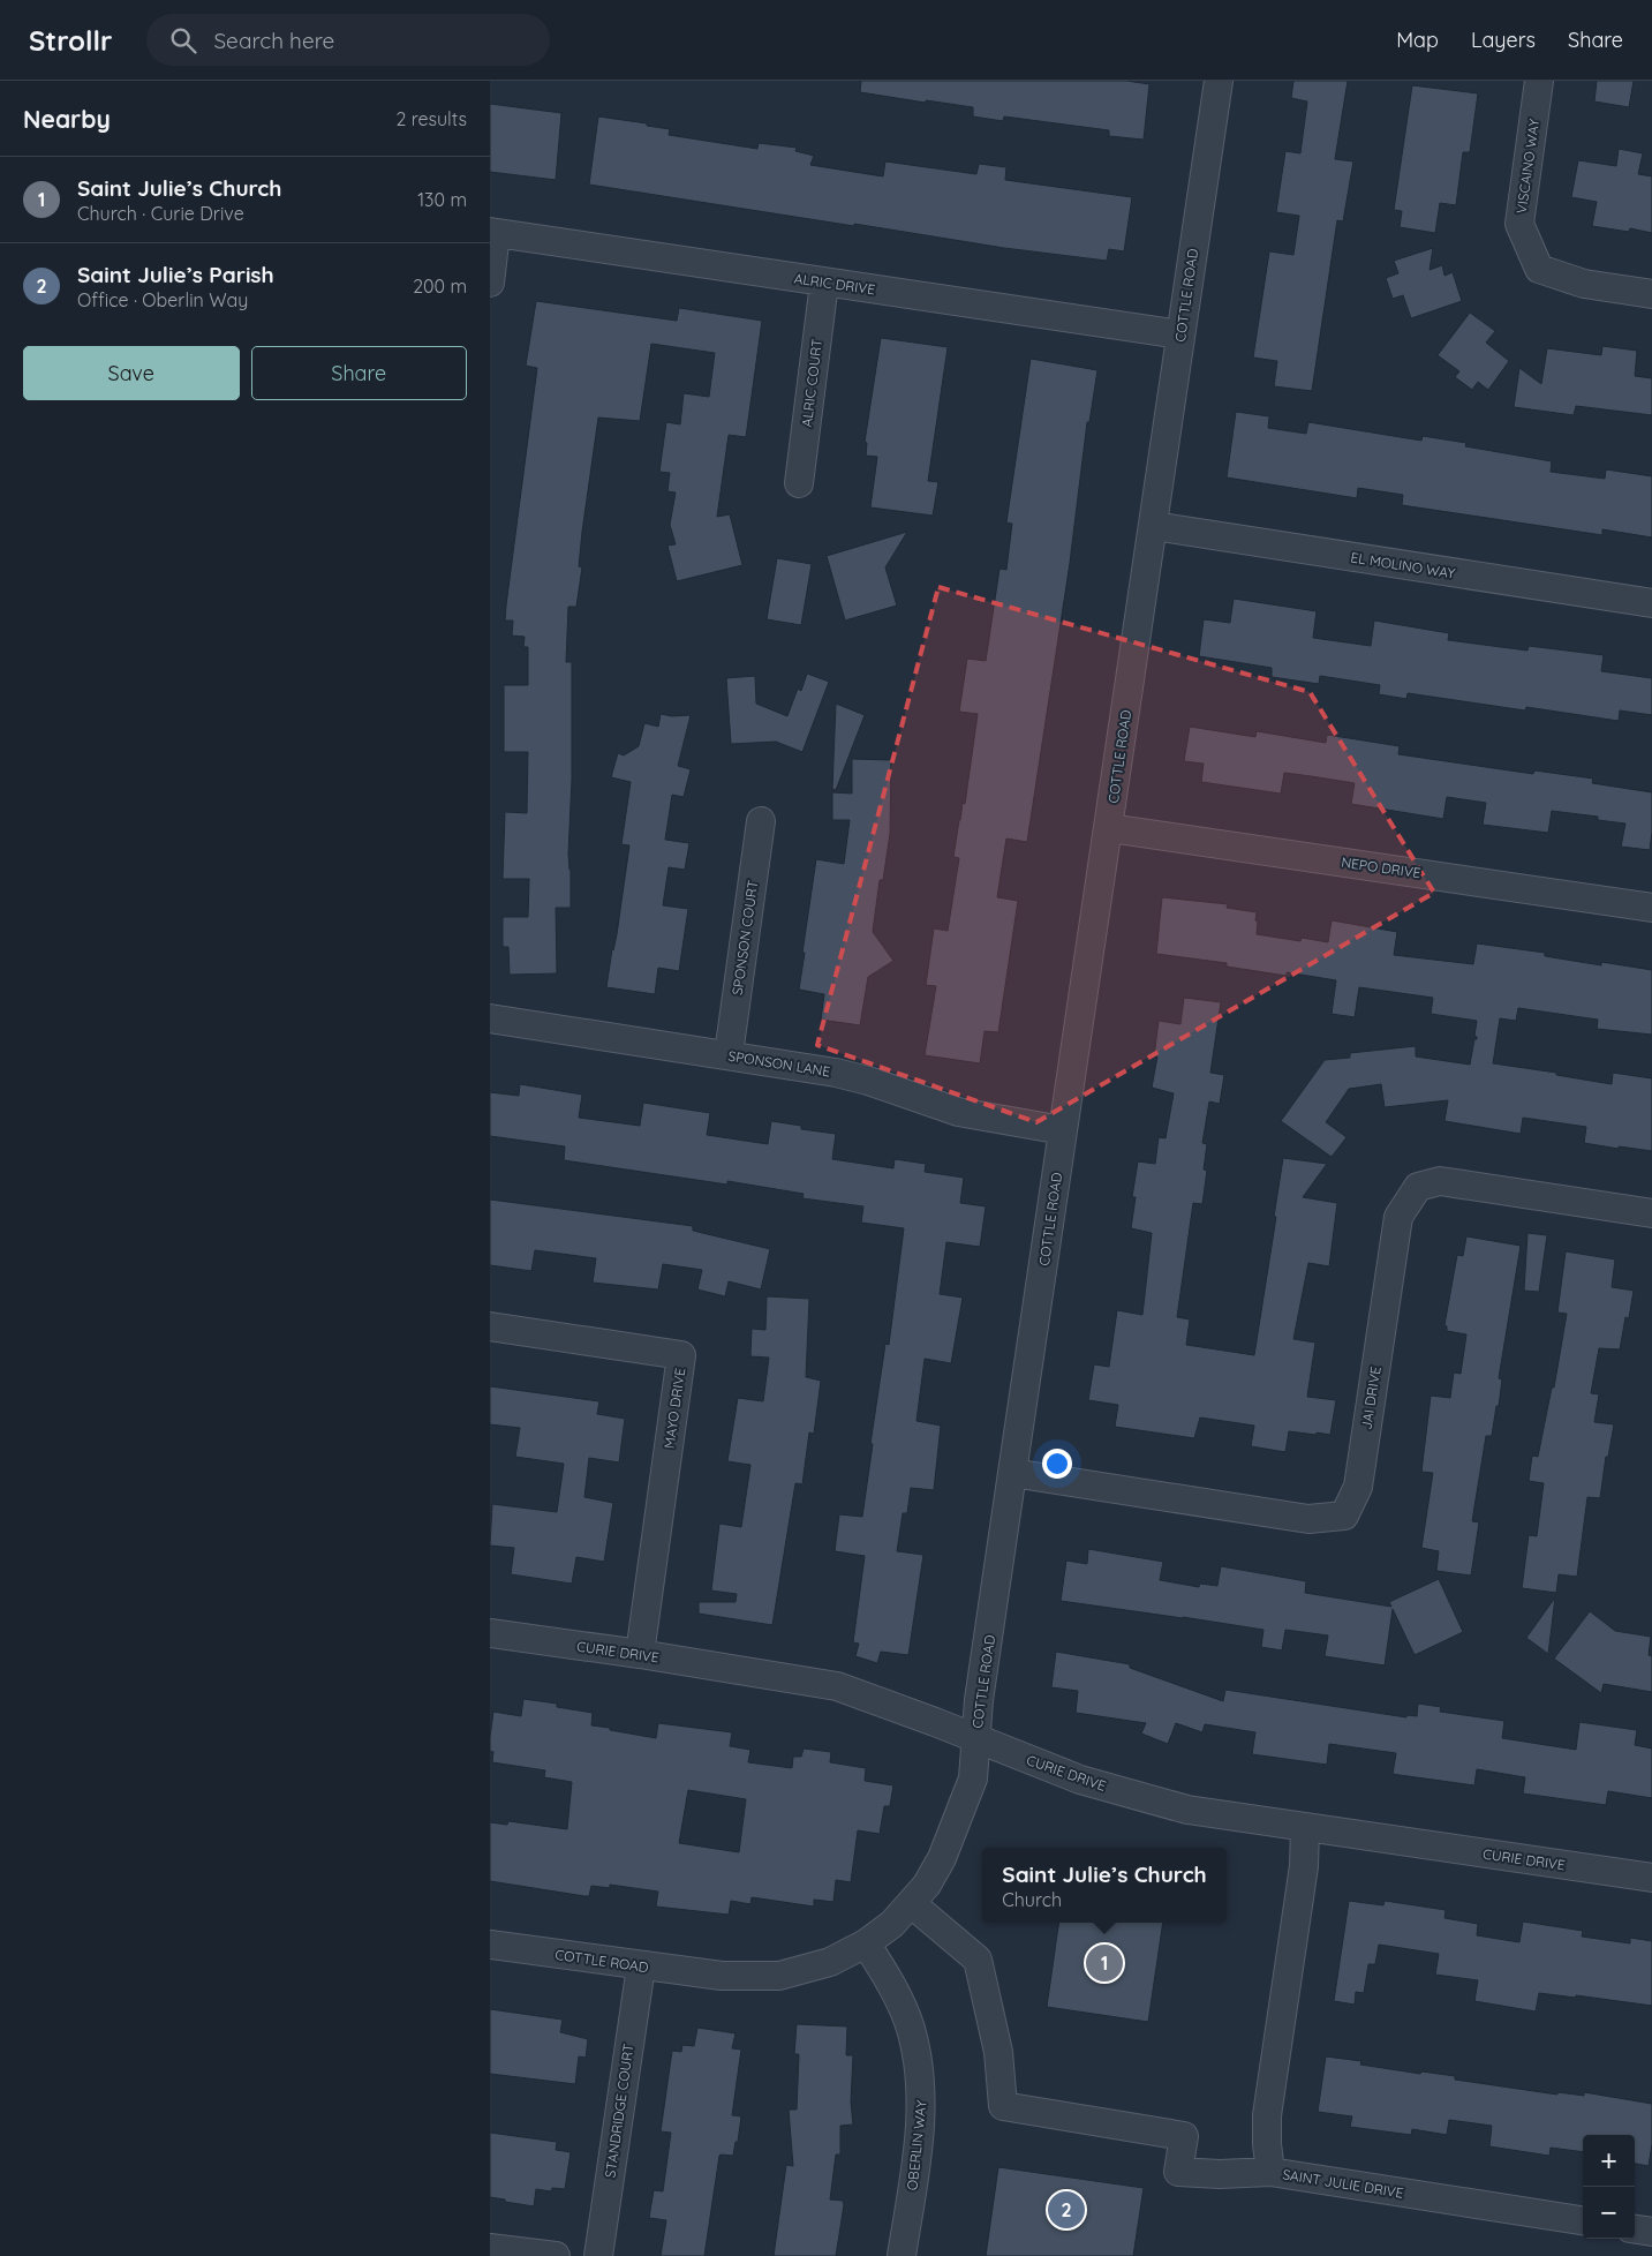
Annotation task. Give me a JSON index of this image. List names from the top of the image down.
{
  "streets": {
    "street": [
      "VISCAINO WAY",
      "ALRIC DRIVE",
      "COTTLE ROAD",
      "ALRIC COURT",
      "EL MOLINO WAY",
      "NEPO DRIVE",
      "SPONSON COURT",
      "SPONSON LANE",
      "JAI DRIVE",
      "MAYO DRIVE",
      "CURIE DRIVE",
      "STANDRIDGE COURT",
      "OBERLIN WAY",
      "SAINT JULIE DRIVE"
    ]
  },
  "crossings": [
    ["ALRIC DRIVE", "COTTLE ROAD"],
    ["ALRIC DRIVE", "ALRIC COURT"],
    ["COTTLE ROAD", "EL MOLINO WAY"],
    ["COTTLE ROAD", "NEPO DRIVE"],
    ["COTTLE ROAD", "SPONSON LANE"],
    ["COTTLE ROAD", "JAI DRIVE"],
    ["COTTLE ROAD", "CURIE DRIVE"],
    ["COTTLE ROAD", "STANDRIDGE COURT"],
    ["COTTLE ROAD", "OBERLIN WAY"],
    ["SPONSON COURT", "SPONSON LANE"],
    ["MAYO DRIVE", "CURIE DRIVE"],
    ["CURIE DRIVE", "SAINT JULIE DRIVE"]
  ],
  "page": {
    "header": "Strollr",
    "search": "Search here",
    "nav": ["Map", "Layers", "Share"],
    "heading": ["Nearby", "2 results"],
    "list": [
      {
        "mark": "1",
        "name": "Saint Julie’s Church",
        "note": "Church · Curie Drive",
        "value": "130 m"
      },
      {
        "mark": "2",
        "name": "Saint Julie’s Parish",
        "note": "Office · Oberlin Way",
        "value": "200 m"
      }
    ],
    "buttons": ["Save", "Share"],
    "popup": ["Saint Julie’s Church", "Church"],
    "pins": ["1", "2"],
    "map_buttons": ["+", "−"]
  }
}
